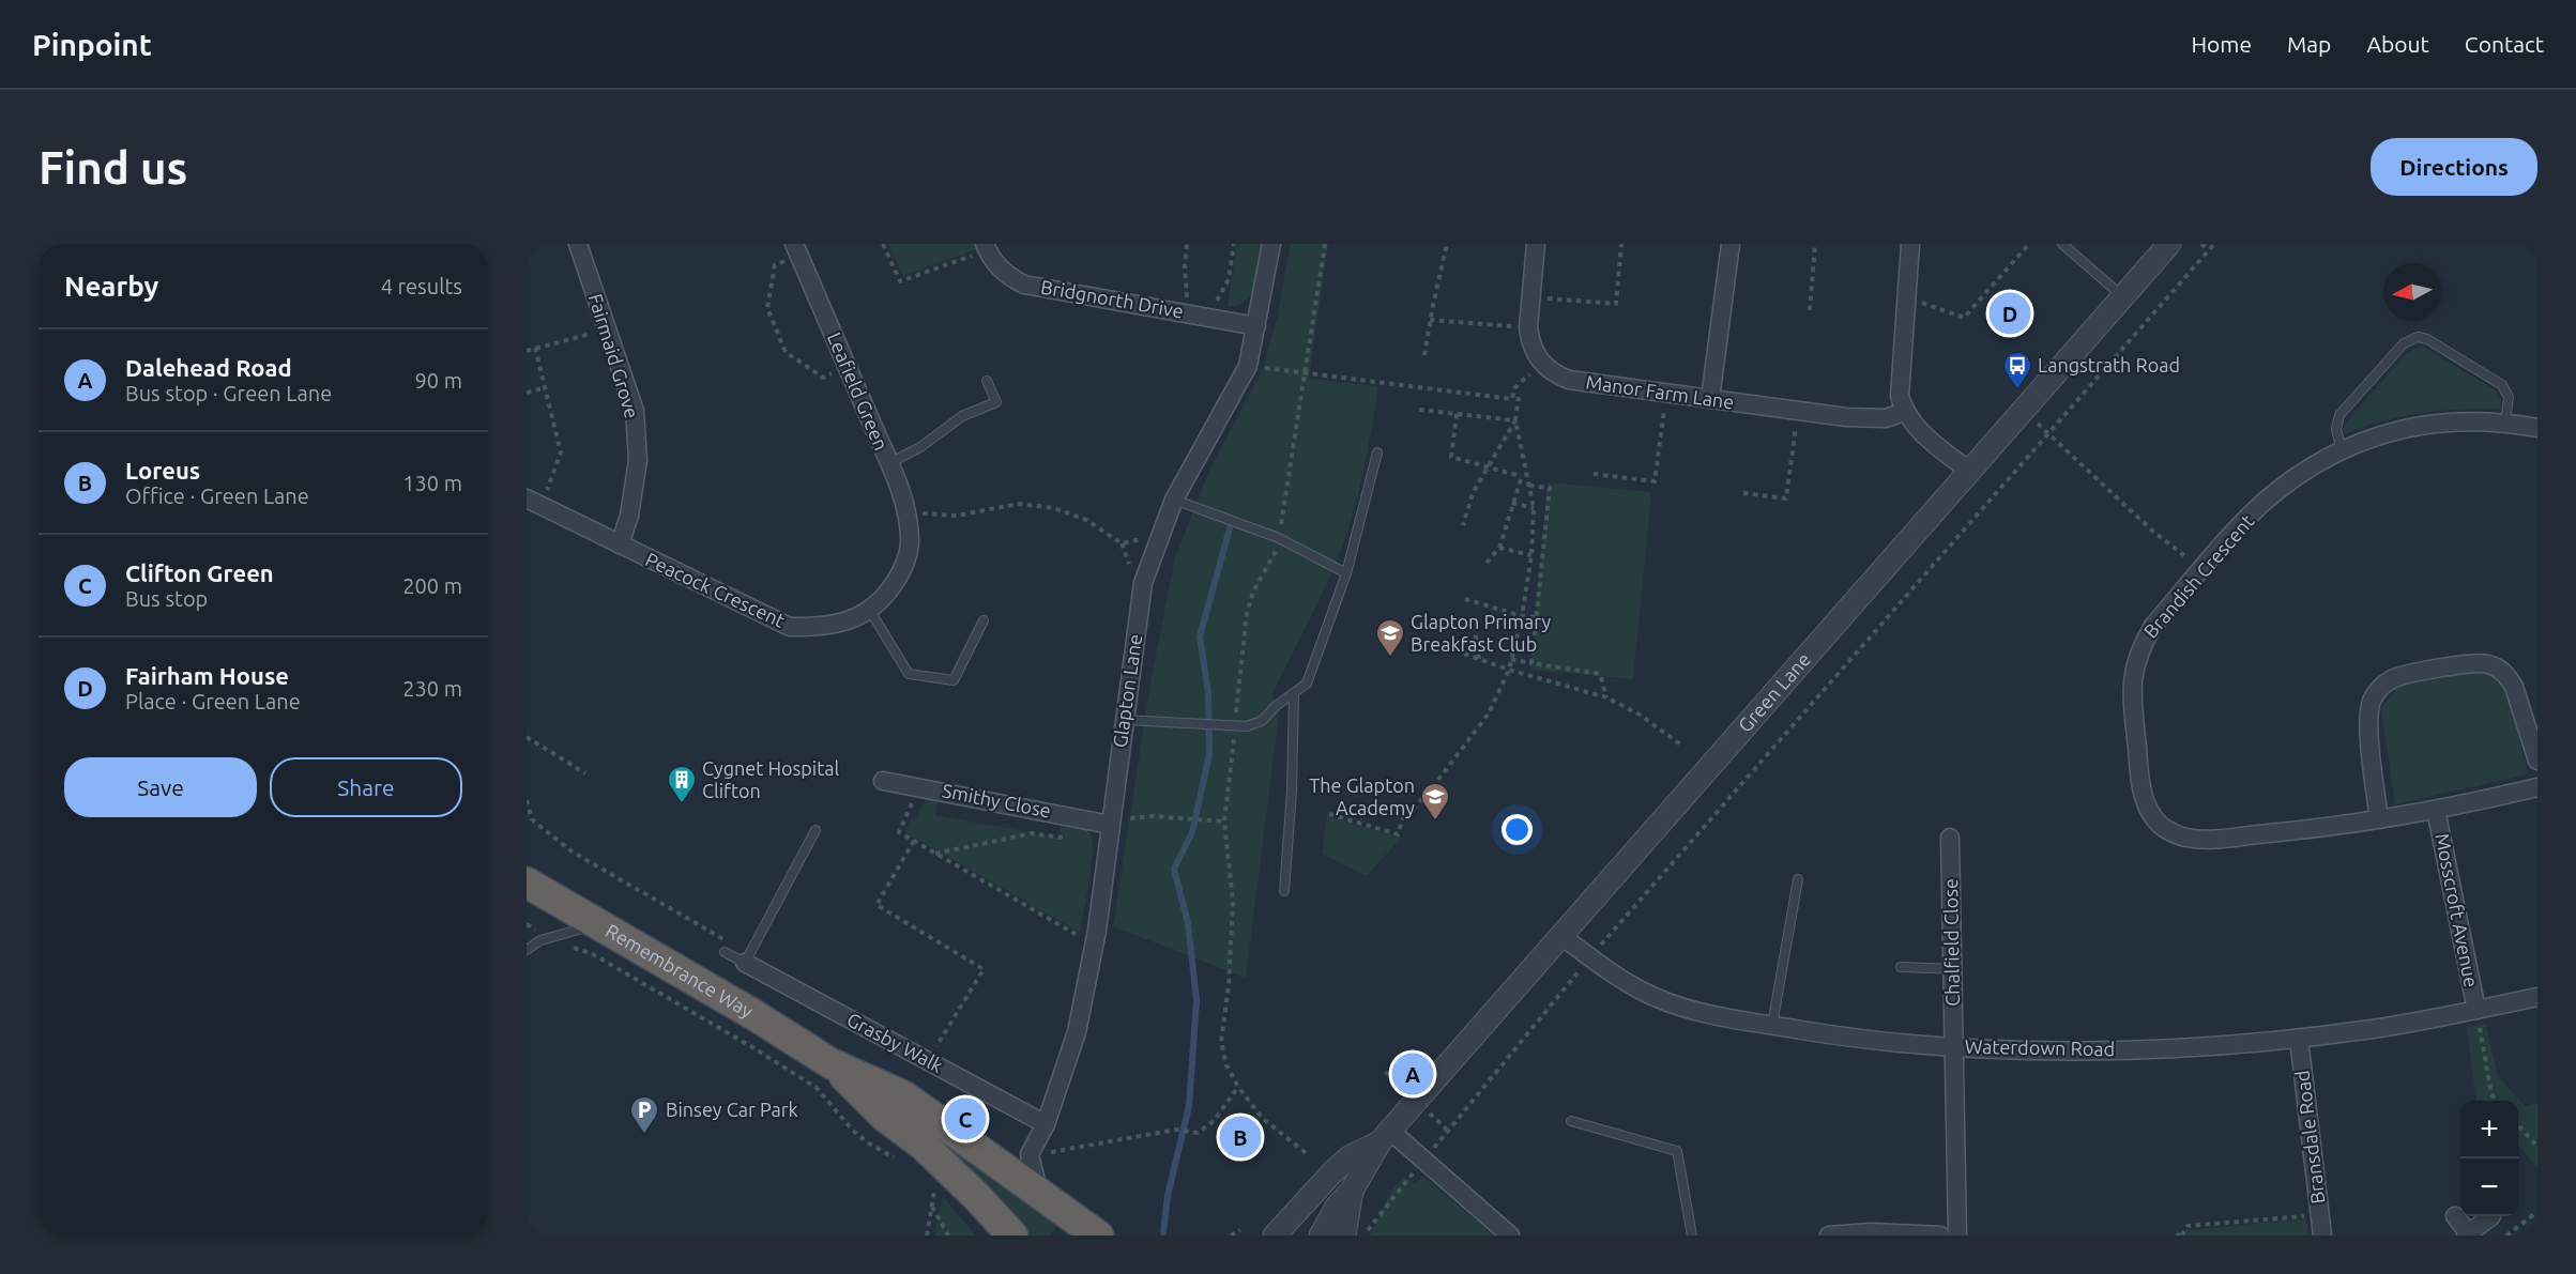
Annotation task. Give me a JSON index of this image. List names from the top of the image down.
{
  "streets": {
    "highway": ["Remembrance Way"],
    "street": [
      "Bridgnorth Drive",
      "Fairmaid Grove",
      "Leafield Green",
      "Manor Farm Lane",
      "Brandish Crescent",
      "Peacock Crescent",
      "Glapton Lane",
      "Green Lane",
      "Smithy Close",
      "Mosscroft Avenue",
      "Chalfield Close",
      "Grasby Walk",
      "Waterdown Road",
      "Bransdale Road"
    ]
  },
  "crossings": [
    ["Bridgnorth Drive", "Glapton Lane"],
    ["Fairmaid Grove", "Peacock Crescent"],
    ["Leafield Green", "Peacock Crescent"],
    ["Brandish Crescent", "Mosscroft Avenue"],
    ["Glapton Lane", "Smithy Close"],
    ["Glapton Lane", "Grasby Walk"],
    ["Green Lane", "Waterdown Road"],
    ["Mosscroft Avenue", "Waterdown Road"],
    ["Chalfield Close", "Waterdown Road"],
    ["Waterdown Road", "Bransdale Road"]
  ],
  "places": {
    "bus stop": ["Langstrath Road"],
    "school or university": ["Glapton Primary Breakfast Club", "The Glapton Academy"],
    "building": ["Cygnet Hospital Clifton"],
    "parking": ["Binsey Car Park"]
  },
  "north": "left",
  "page": {
    "header": "Pinpoint",
    "nav": [
      "Home",
      "Map",
      "About",
      "Contact"
    ],
    "buttons": [
      "Directions",
      ["Save", "Share"]
    ],
    "title": "Find us",
    "heading": ["Nearby", "4 results"],
    "pins": [
      "D",
      "A",
      "C",
      "B"
    ],
    "list": [
      {
        "mark": "A",
        "name": "Dalehead Road",
        "note": "Bus stop · Green Lane",
        "value": "90 m"
      },
      {
        "mark": "B",
        "name": "Loreus",
        "note": "Office · Green Lane",
        "value": "130 m"
      },
      {
        "mark": "C",
        "name": "Clifton Green",
        "note": "Bus stop",
        "value": "200 m"
      },
      {
        "mark": "D",
        "name": "Fairham House",
        "note": "Place · Green Lane",
        "value": "230 m"
      }
    ],
    "map_buttons": ["+", "−"]
  }
}
